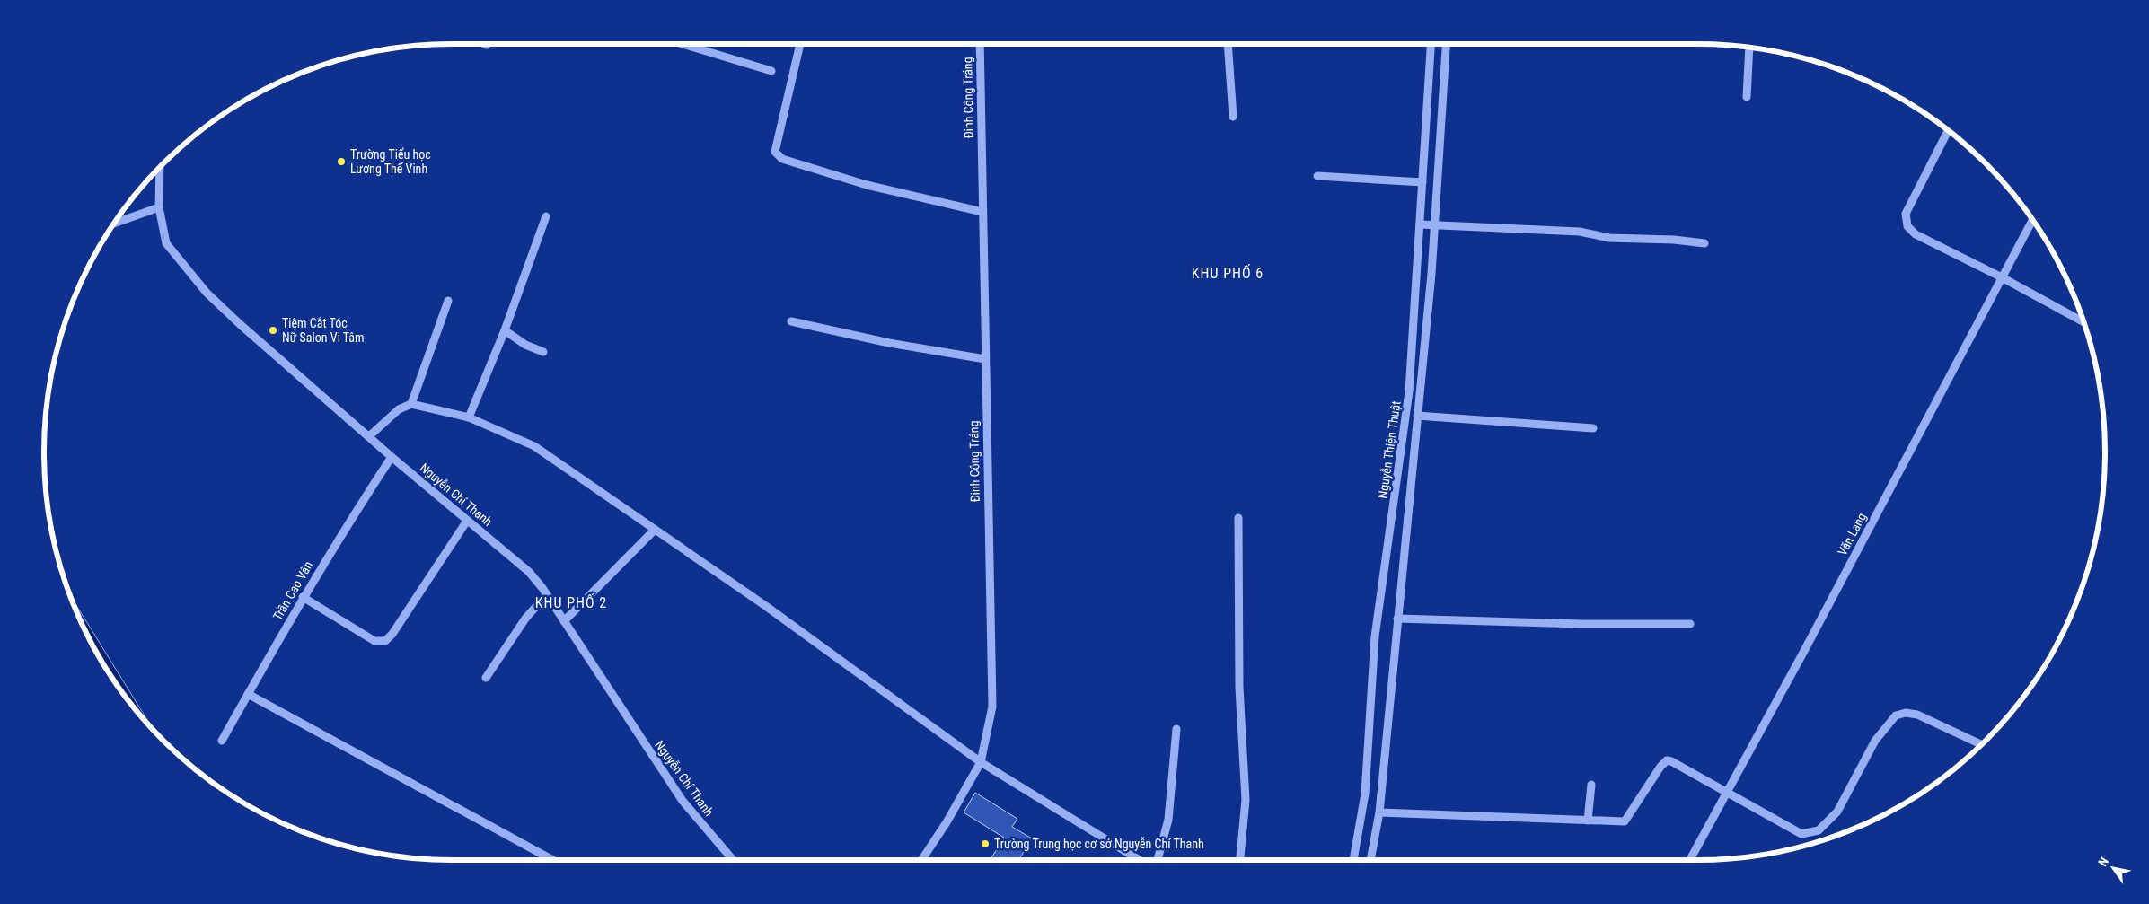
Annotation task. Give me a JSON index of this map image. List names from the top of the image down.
{
  "streets": {
    "street": [
      "Đinh Công Tráng",
      "Nguyễn Thiện Thuật",
      "Nguyễn Chí Thanh",
      "Văn Lang",
      "Trần Cao Vân"
    ]
  },
  "crossings": [
    ["Nguyễn Chí Thanh", "Trần Cao Vân"]
  ],
  "districts": ["KHU PHỐ 6", "KHU PHỐ 2"],
  "places": ["Trường Tiểu học Lương Thế Vinh", "Tiệm Cắt Tóc Nữ Salon Vi Tâm", "Trường Trung học cơ sở Nguyễn Chí Thanh"],
  "north": "top left"
}
